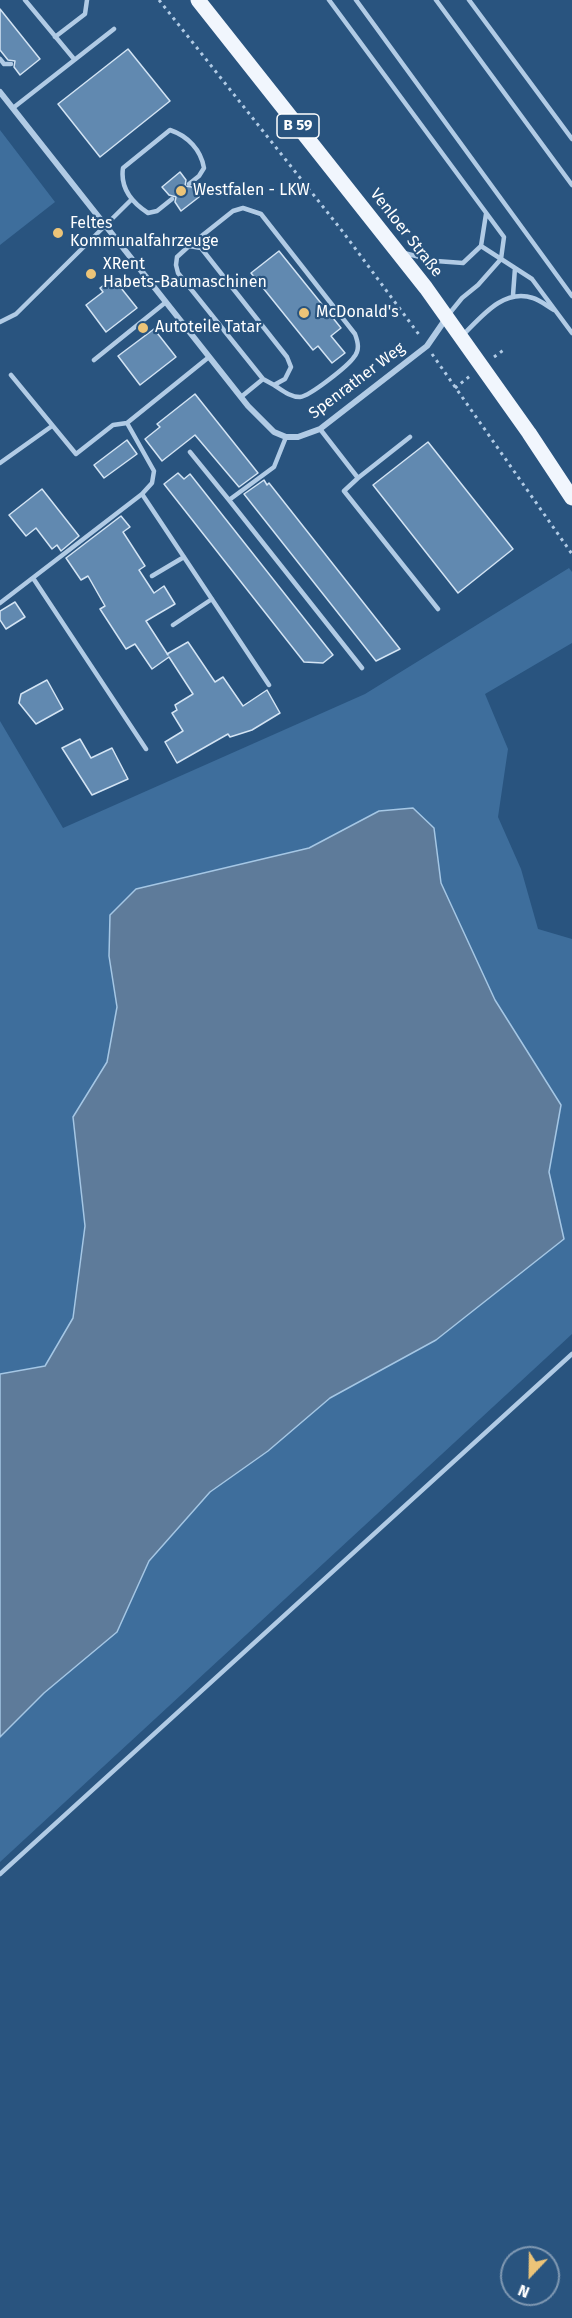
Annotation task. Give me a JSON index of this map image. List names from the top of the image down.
{
  "streets": {
    "main road": ["B 59", "Venloer Straße"],
    "street": ["Spenrather Weg"]
  },
  "crossings": [
    ["Venloer Straße", "Spenrather Weg"]
  ],
  "places": [
    "Westfalen - LKW",
    "Feltes Kommunalfahrzeuge",
    "XRent Habets-Baumaschinen",
    "McDonald's",
    "Autoteile Tatar"
  ],
  "north": "bottom"
}
